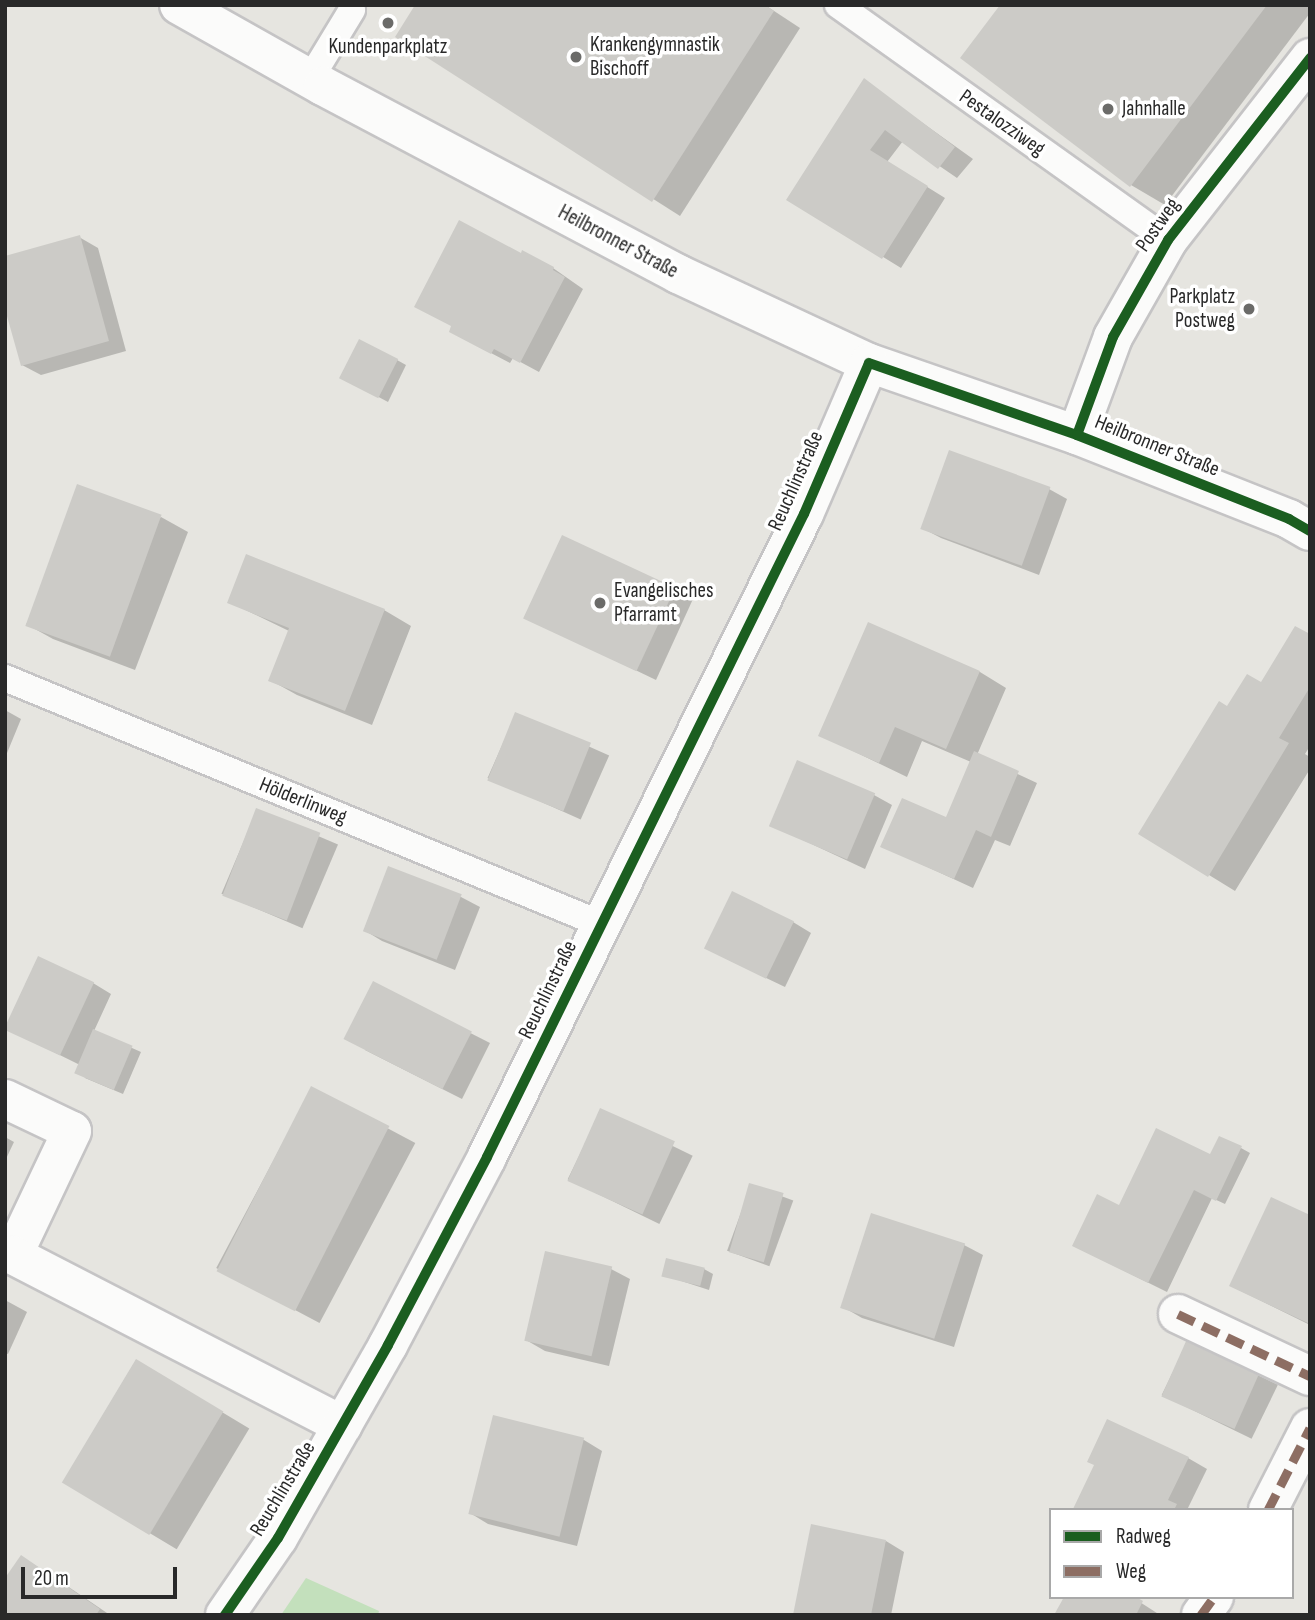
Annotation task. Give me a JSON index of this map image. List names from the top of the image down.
{
  "streets": {
    "street": ["Postweg", "Heilbronner Straße", "Reuchlinstraße"],
    "lane": ["Pestalozziweg", "Hölderlinweg"]
  },
  "crossings": [
    ["Pestalozziweg", "Postweg"],
    ["Postweg", "Heilbronner Straße"],
    ["Heilbronner Straße", "Reuchlinstraße"],
    ["Reuchlinstraße", "Hölderlinweg"]
  ],
  "places": [
    "Kundenparkplatz",
    "Krankengymnastik Bischoff",
    "Jahnhalle",
    "Parkplatz Postweg",
    "Evangelisches Pfarramt"
  ],
  "legend": ["Radweg", "Weg"],
  "scale_bar": "20 m"
}
